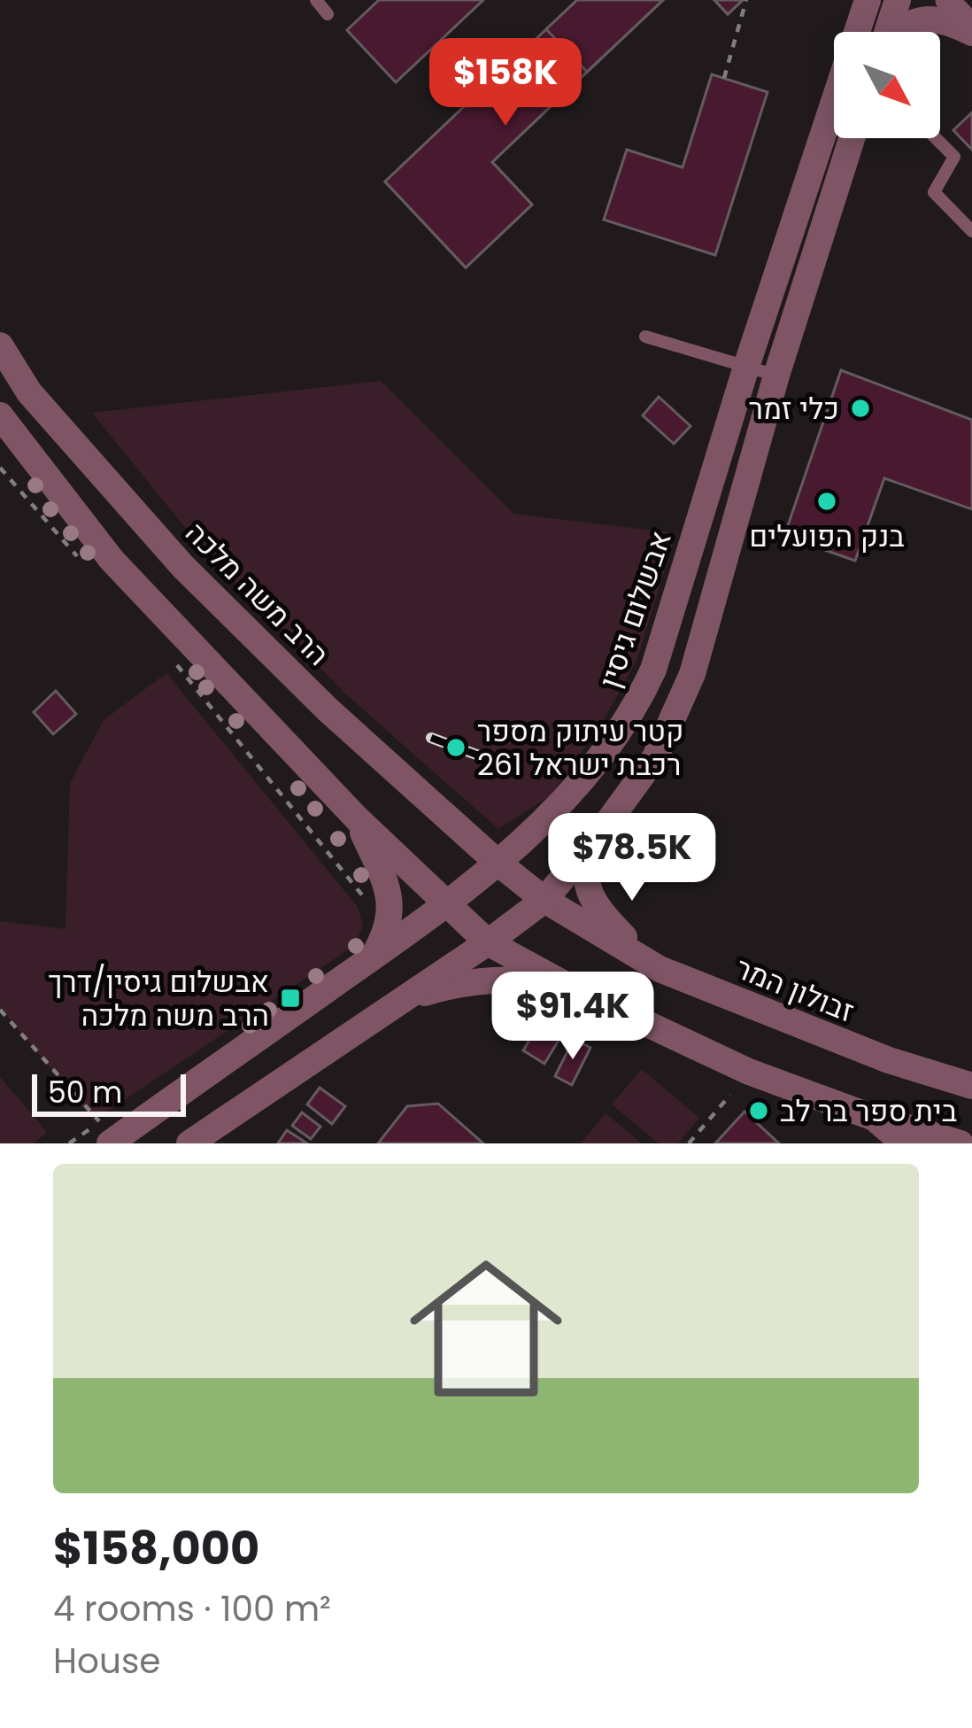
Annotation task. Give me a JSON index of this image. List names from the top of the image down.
{
  "streets": {
    "street": ["הרב משה מלכה", "אבשלום גיסין", "זבולון המר"]
  },
  "crossings": [
    ["הרב משה מלכה", "אבשלום גיסין"],
    ["הרב משה מלכה", "זבולון המר"],
    ["אבשלום גיסין", "זבולון המר"]
  ],
  "places": {
    "other": [
      "כלי זמר",
      "בנק הפועלים",
      "קטר עיתוק מספר 261 רכבת ישראל",
      "בית ספר בר לב"
    ],
    "transit": ["אבשלום גיסין/דרך הרב משה מלכה"]
  },
  "scale_bar": "50 m",
  "north": "bottom right",
  "page": {
    "price": ["$158K", "$78.5K", "$91.4K"],
    "scale": "50 m",
    "list": [
      {
        "name": "$158,000",
        "note": "4 rooms · 100 m² · House"
      }
    ]
  }
}
